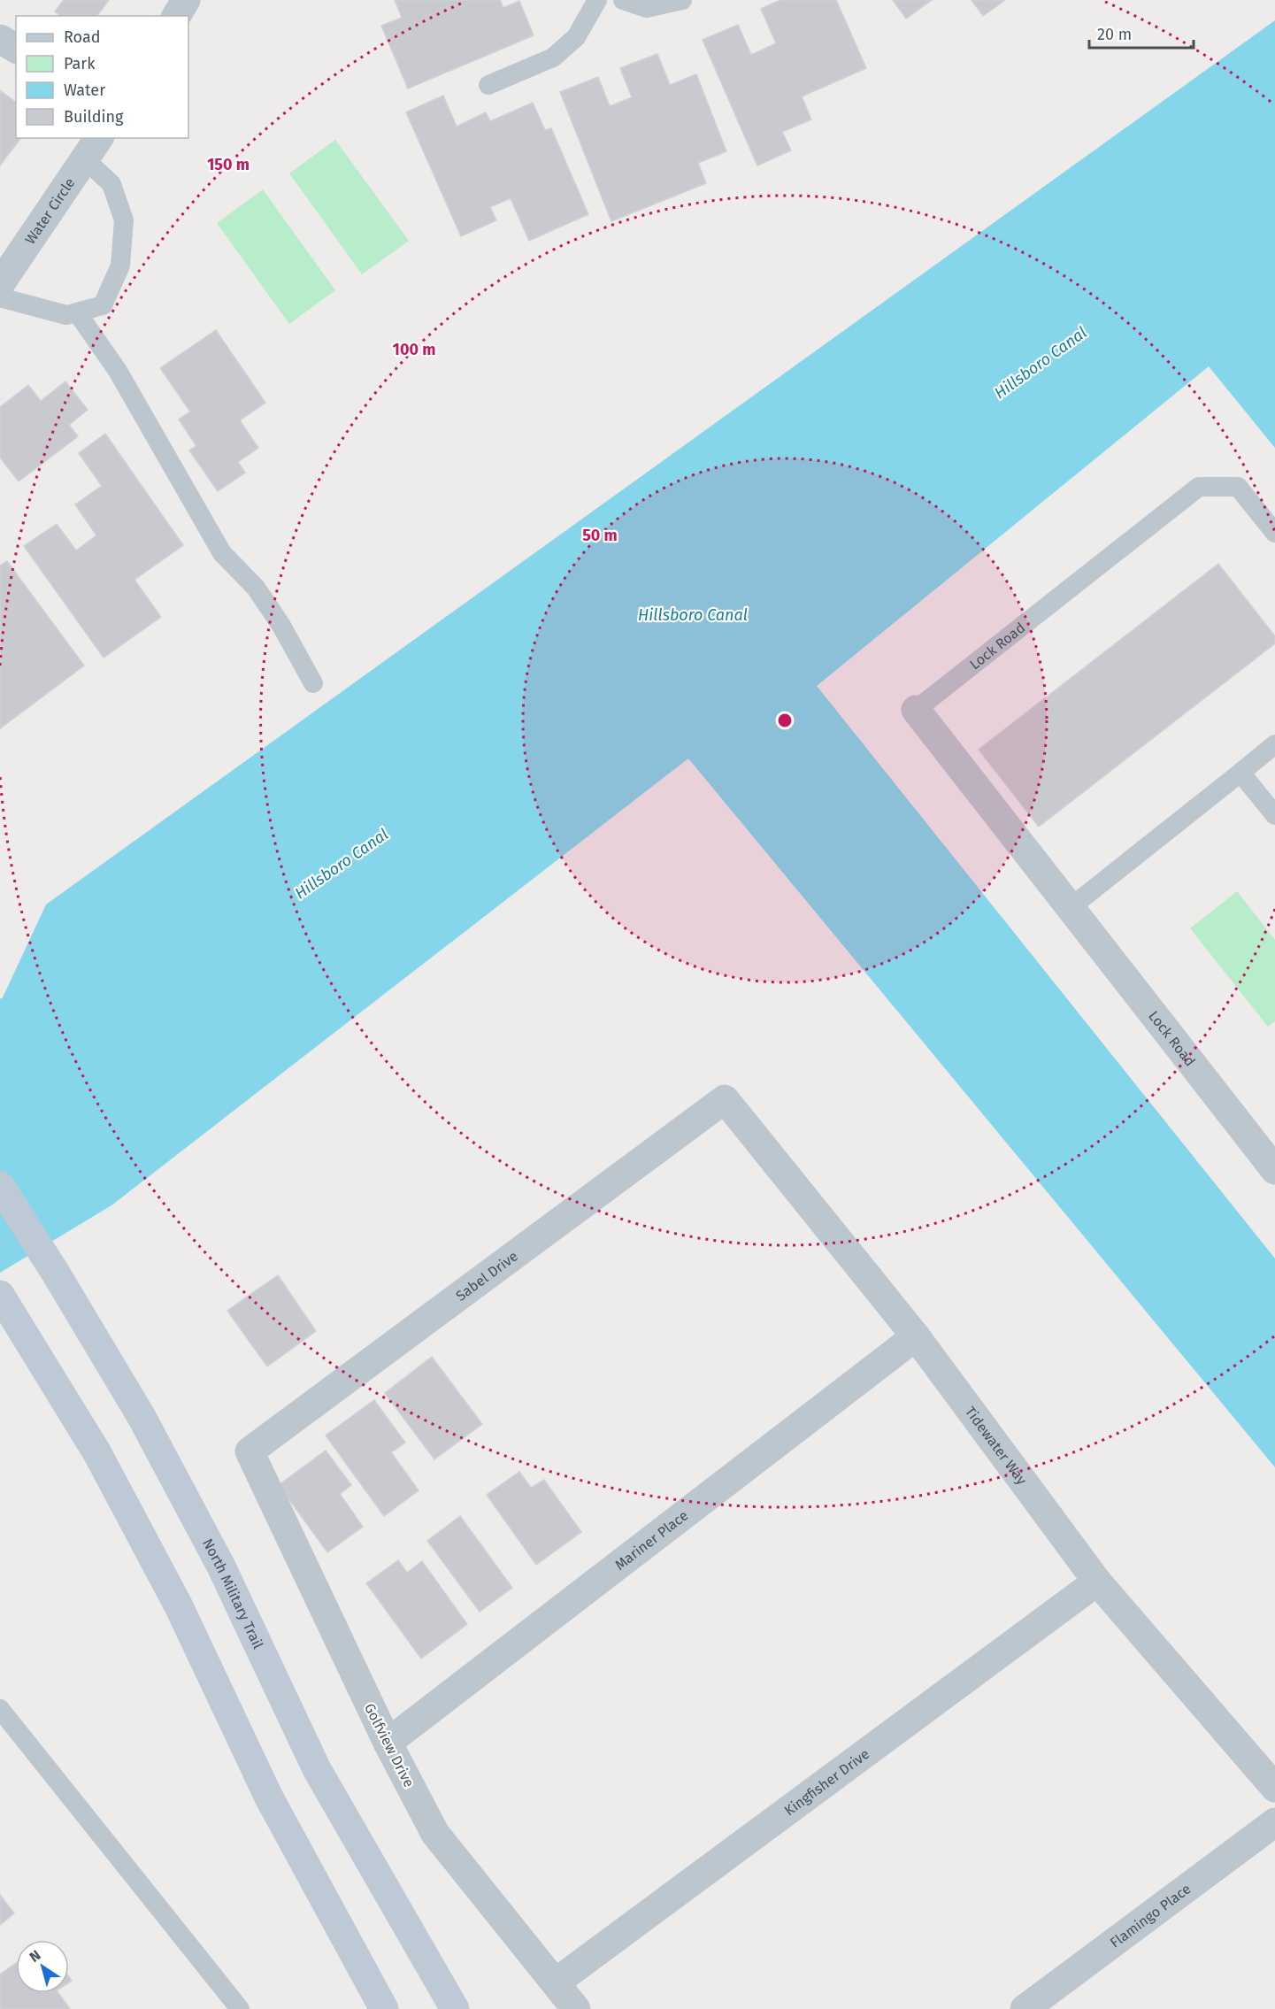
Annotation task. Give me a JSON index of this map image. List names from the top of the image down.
{
  "streets": {
    "street": [
      "Water Circle",
      "Lock Road",
      "Sabel Drive",
      "Tidewater Way",
      "Mariner Place",
      "North Military Trail",
      "Golfview Drive",
      "Kingfisher Drive",
      "Flamingo Place"
    ]
  },
  "crossings": [
    ["Sabel Drive", "Tidewater Way"],
    ["Sabel Drive", "Golfview Drive"],
    ["Tidewater Way", "Mariner Place"],
    ["Tidewater Way", "Kingfisher Drive"],
    ["Mariner Place", "Golfview Drive"],
    ["Golfview Drive", "Kingfisher Drive"]
  ],
  "water": ["Hillsboro Canal"],
  "legend": [
    "Road",
    "Park",
    "Water",
    "Building"
  ],
  "scale_bar": "20 m",
  "north": "top left",
  "rings": ["150 m", "100 m", "50 m"]
}
